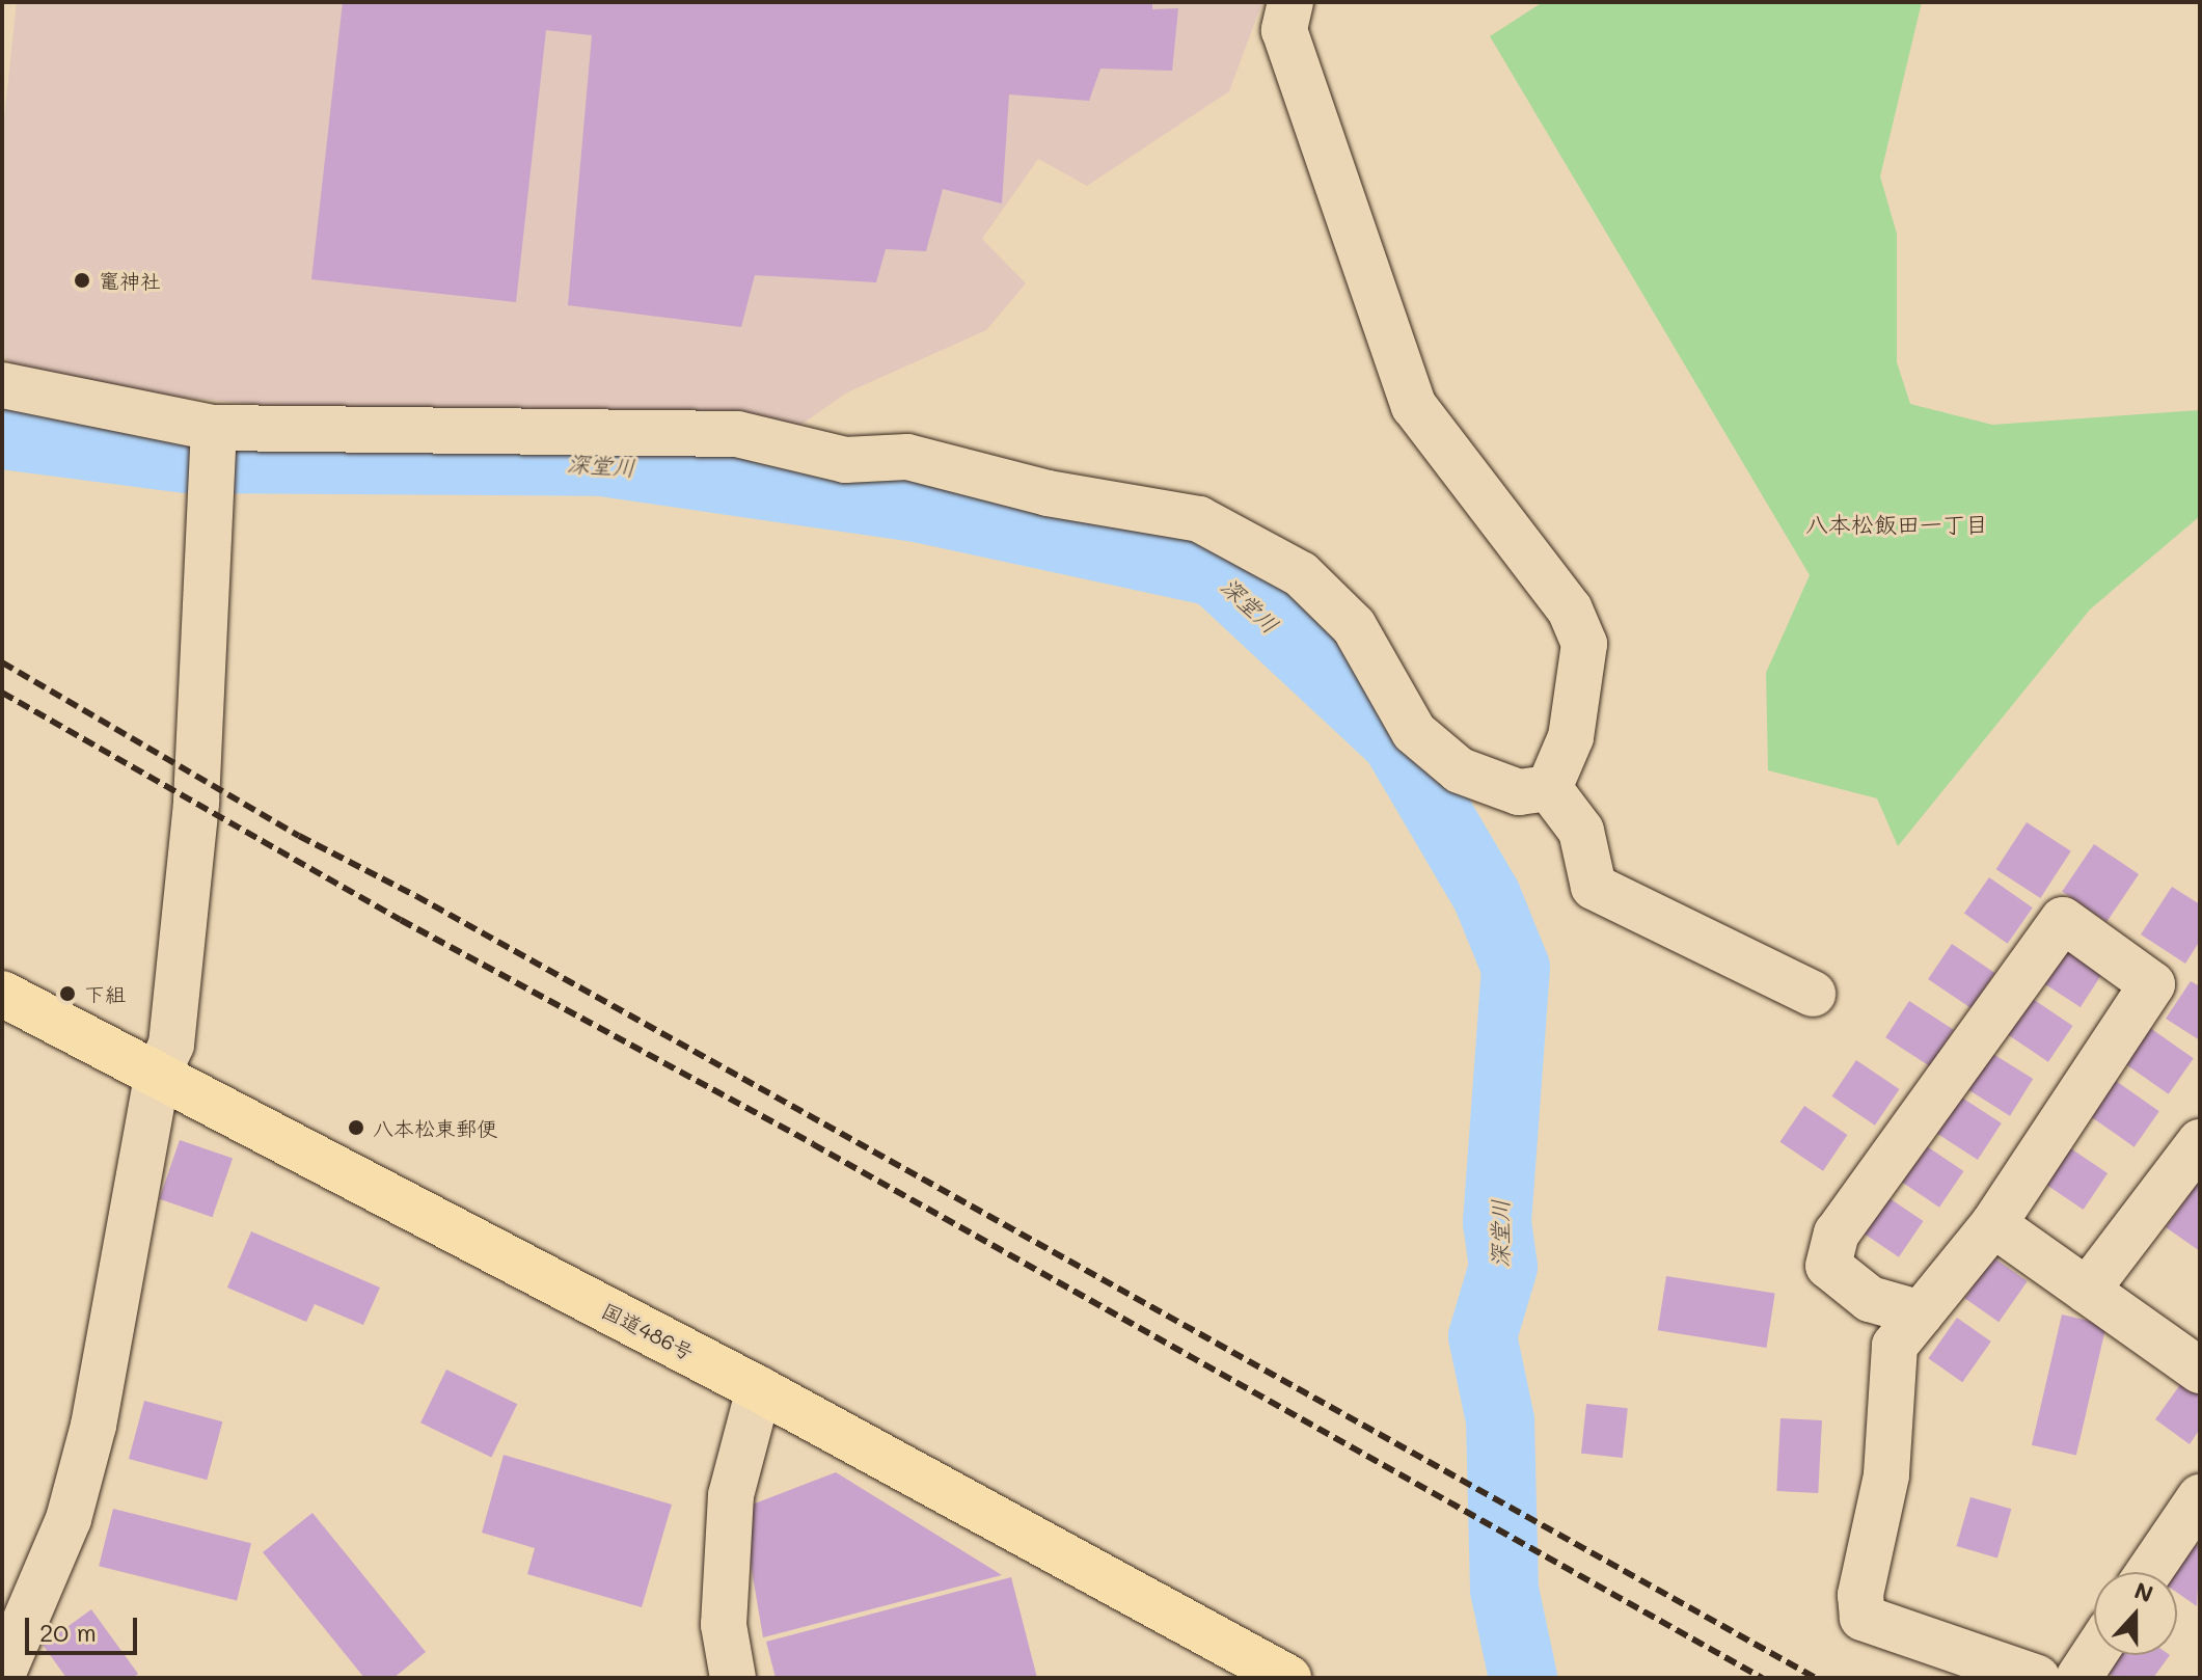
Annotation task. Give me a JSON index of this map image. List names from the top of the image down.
{
  "streets": {
    "highway": ["国道486号"]
  },
  "districts": ["八本松飯田一丁目"],
  "water": ["深堂川"],
  "places": ["竃神社", "下組", "八本松東郵便"],
  "scale_bar": "20 m",
  "north": "top"
}
